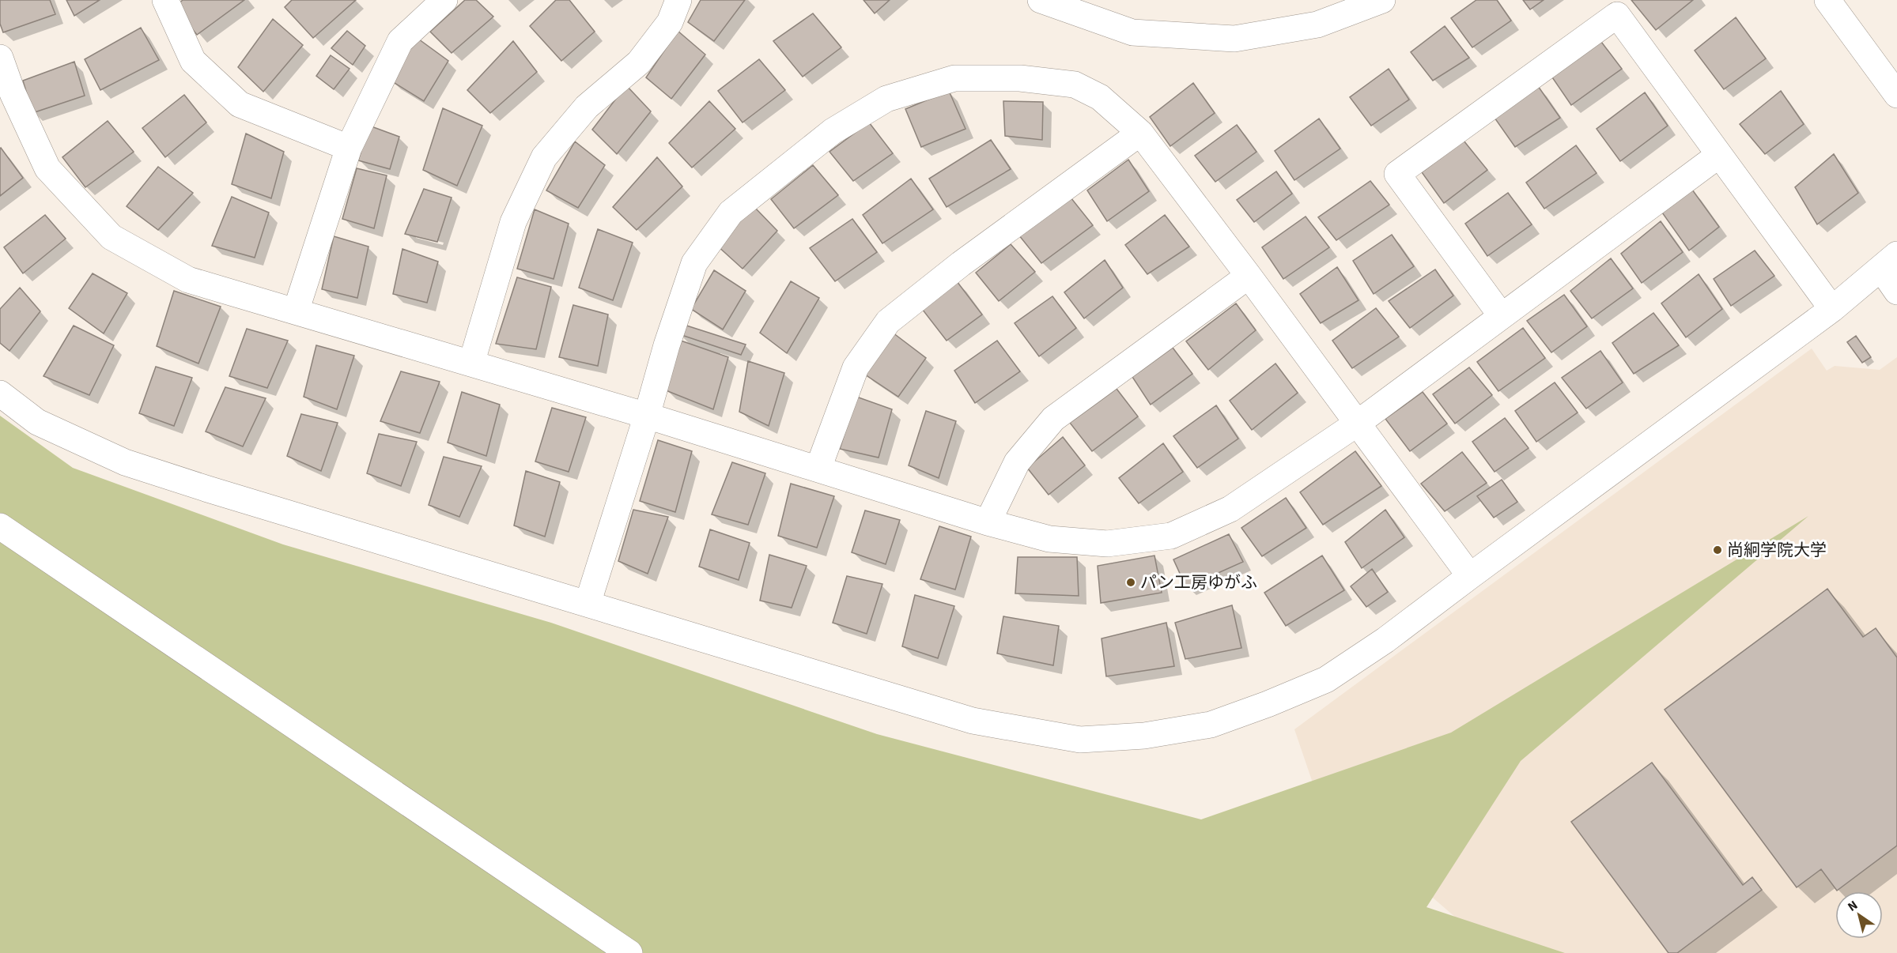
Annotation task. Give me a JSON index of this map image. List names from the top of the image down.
{
  "places": ["尚絅学院大学", "パン工房ゆがふ"],
  "north": "top left"
}
